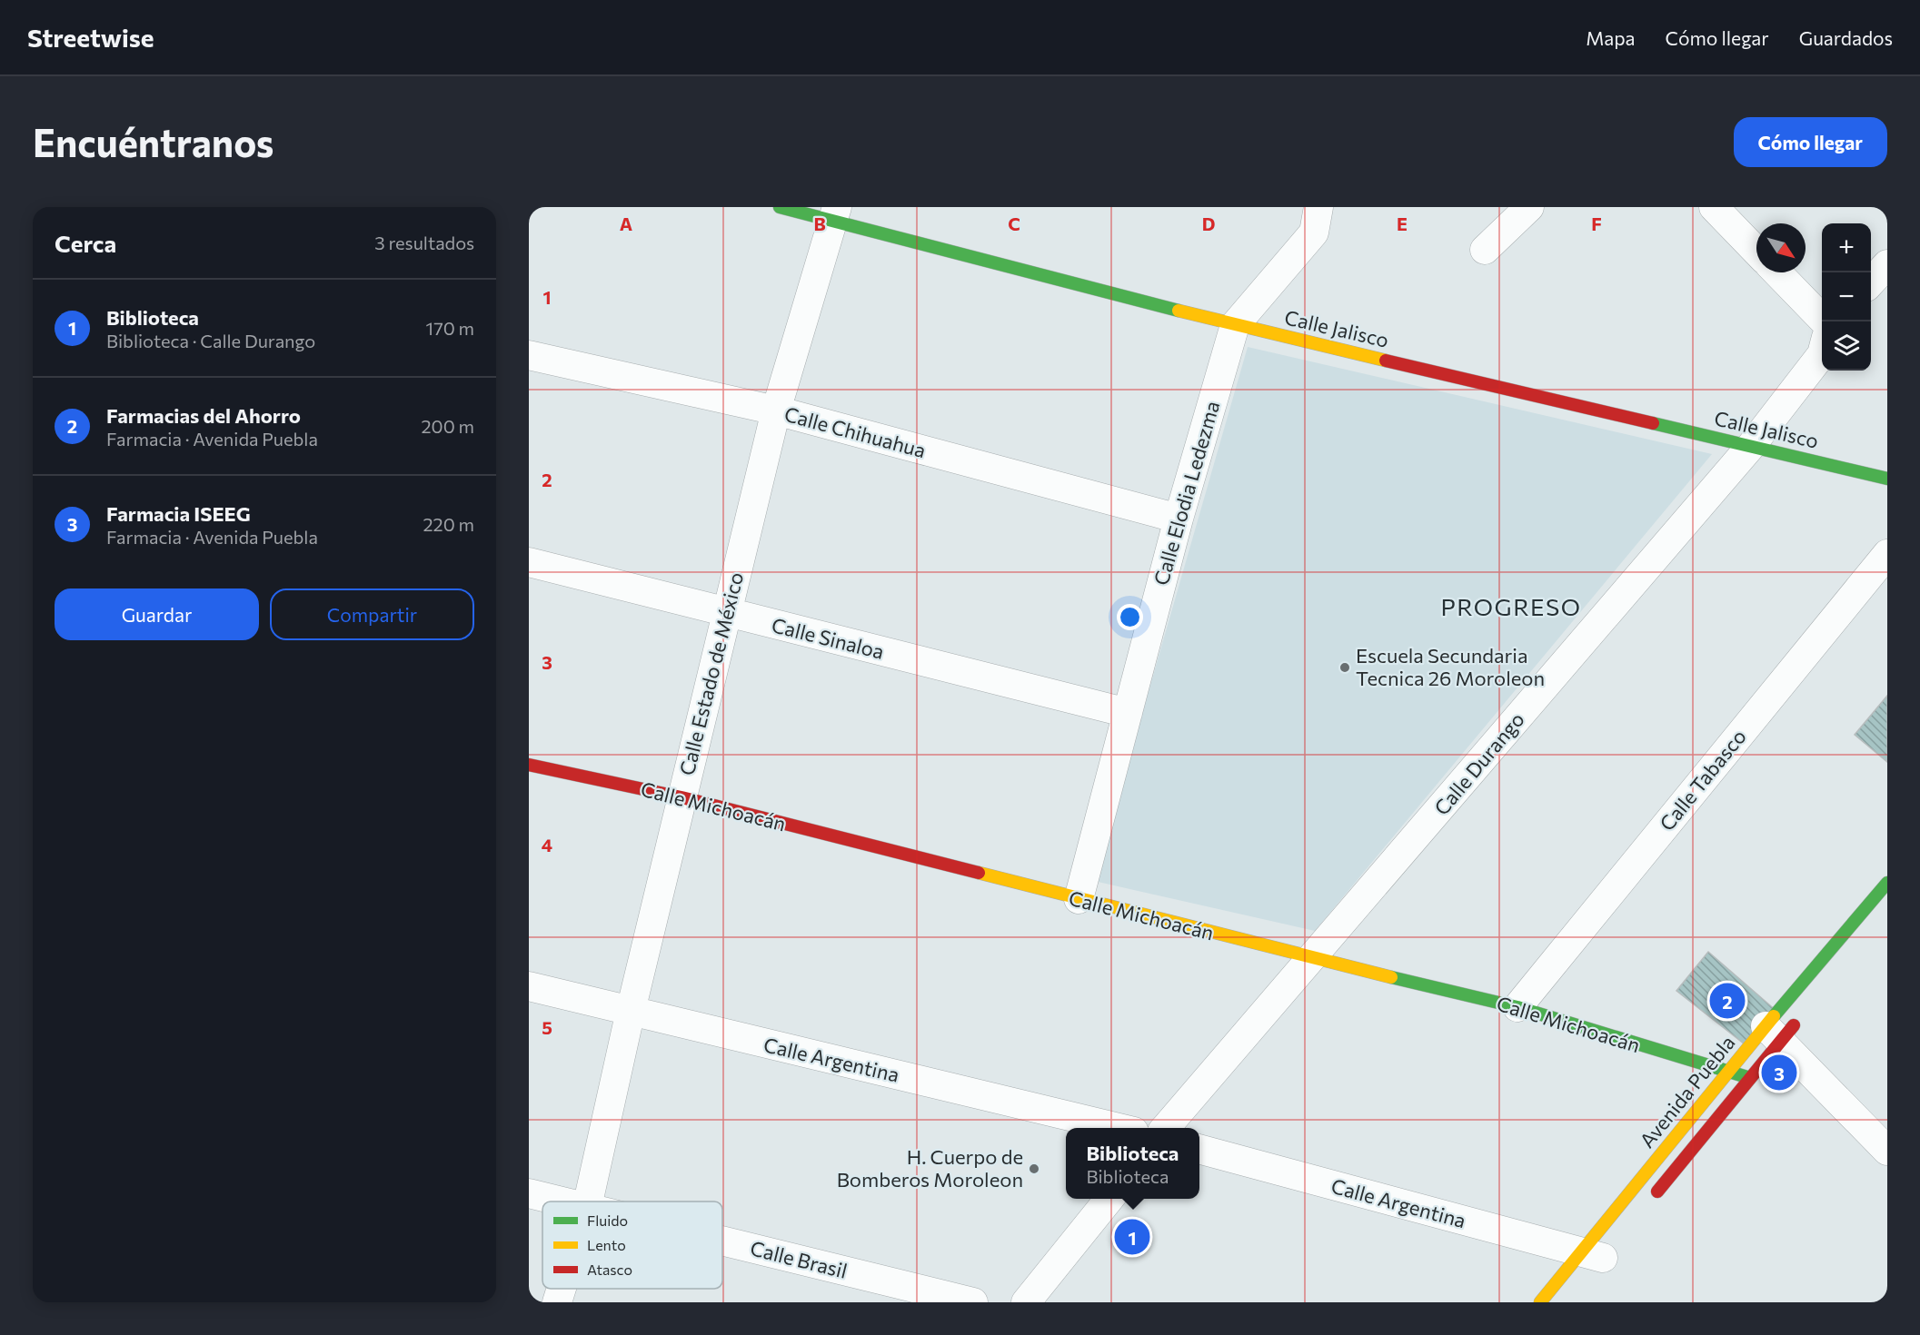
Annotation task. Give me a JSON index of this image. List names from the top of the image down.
{
  "streets": {
    "street": [
      "Calle Jalisco",
      "Calle Chihuahua",
      "Calle Elodia Ledezma",
      "Calle Sinaloa",
      "Calle Estado de México",
      "Calle Durango",
      "Calle Tabasco",
      "Calle Michoacán",
      "Calle Argentina",
      "Avenida Puebla",
      "Calle Brasil"
    ]
  },
  "crossings": [
    ["Calle Jalisco", "Calle Elodia Ledezma"],
    ["Calle Jalisco", "Calle Estado de México"],
    ["Calle Jalisco", "Calle Durango"],
    ["Calle Chihuahua", "Calle Elodia Ledezma"],
    ["Calle Chihuahua", "Calle Estado de México"],
    ["Calle Elodia Ledezma", "Calle Sinaloa"],
    ["Calle Elodia Ledezma", "Calle Michoacán"],
    ["Calle Sinaloa", "Calle Estado de México"],
    ["Calle Estado de México", "Calle Michoacán"],
    ["Calle Estado de México", "Calle Argentina"],
    ["Calle Durango", "Calle Michoacán"],
    ["Calle Tabasco", "Calle Michoacán"],
    ["Calle Michoacán", "Avenida Puebla"],
    ["Calle Argentina", "Avenida Puebla"]
  ],
  "districts": ["PROGRESO"],
  "places": ["Escuela Secundaria Tecnica 26 Moroleon", "H. Cuerpo de Bomberos Moroleon"],
  "legend": ["Fluido", "Lento", "Atasco"],
  "north": "bottom right",
  "page": {
    "header": "Streetwise",
    "nav": ["Mapa", "Cómo llegar", "Guardados"],
    "buttons": [
      "Cómo llegar",
      ["Guardar", "Compartir"]
    ],
    "title": "Encuéntranos",
    "heading": ["Cerca", "3 resultados"],
    "map_buttons": ["+", "−"],
    "list": [
      {
        "mark": "1",
        "name": "Biblioteca",
        "note": "Biblioteca · Calle Durango",
        "value": "170 m"
      },
      {
        "mark": "2",
        "name": "Farmacias del Ahorro",
        "note": "Farmacia · Avenida Puebla",
        "value": "200 m"
      },
      {
        "mark": "3",
        "name": "Farmacia ISEEG",
        "note": "Farmacia · Avenida Puebla",
        "value": "220 m"
      }
    ],
    "pins": ["2", "3", "1"],
    "popup": ["Biblioteca", "Biblioteca"]
  },
  "grid": {
    "columns": [
      "A",
      "B",
      "C",
      "D",
      "E",
      "F"
    ],
    "rows": [
      "1",
      "2",
      "3",
      "4",
      "5"
    ]
  }
}
